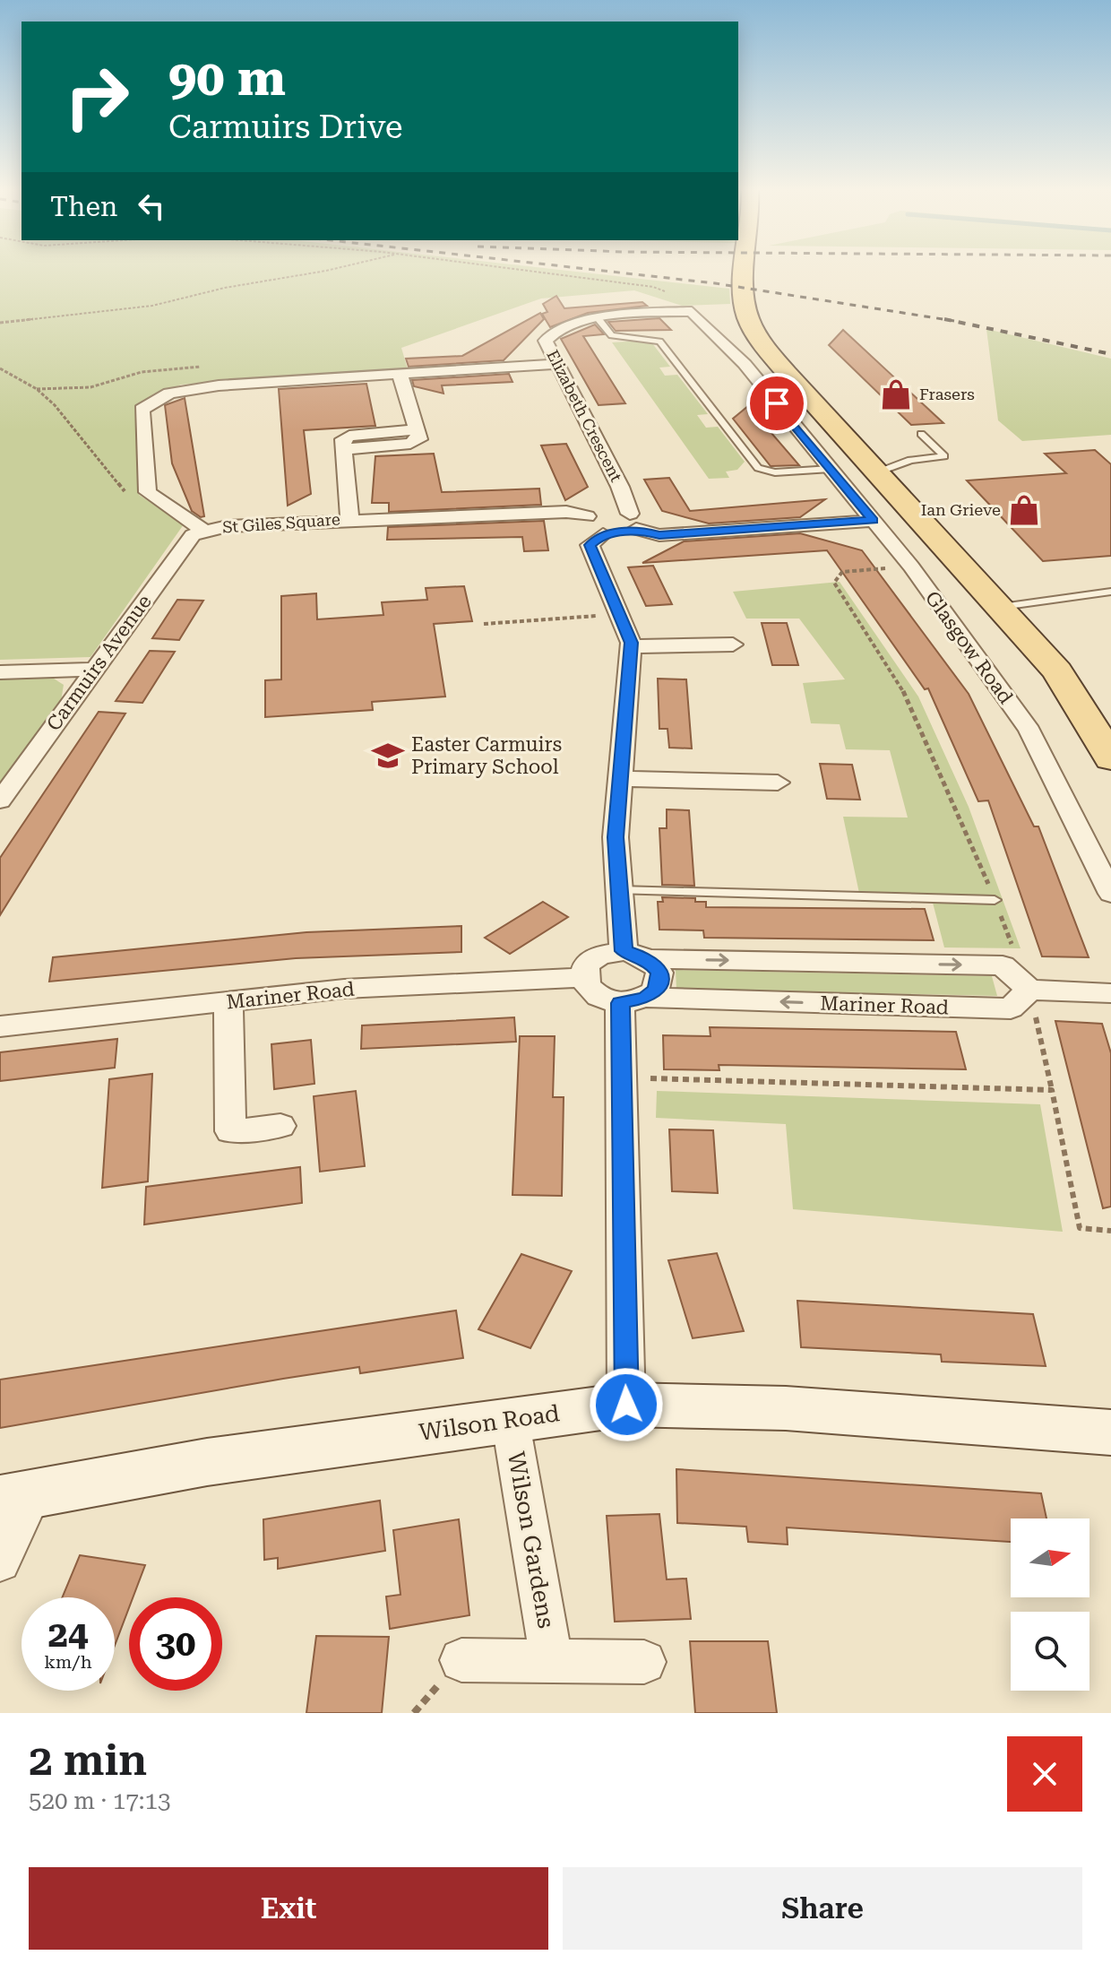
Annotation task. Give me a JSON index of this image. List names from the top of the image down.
{
  "streets": {
    "street": [
      "Elizabeth Crescent",
      "St Giles Square",
      "Glasgow Road",
      "Carmuirs Avenue",
      "Mariner Road",
      "Wilson Road",
      "Wilson Gardens"
    ]
  },
  "crossings": [
    ["Elizabeth Crescent", "St Giles Square"],
    ["Elizabeth Crescent", "Glasgow Road"],
    ["St Giles Square", "Carmuirs Avenue"],
    ["Wilson Road", "Wilson Gardens"]
  ],
  "places": {
    "shop": ["Frasers", "Ian Grieve"],
    "school or university": ["Easter Carmuirs Primary School"]
  },
  "north": "right",
  "page": {
    "turn": ["90 m", "Carmuirs Drive"],
    "then": "Then",
    "speed": "24 km/h",
    "limit": "30",
    "heading": ["2 min", "520 m · 17:13"],
    "buttons": ["Exit", "Share"]
  }
}
